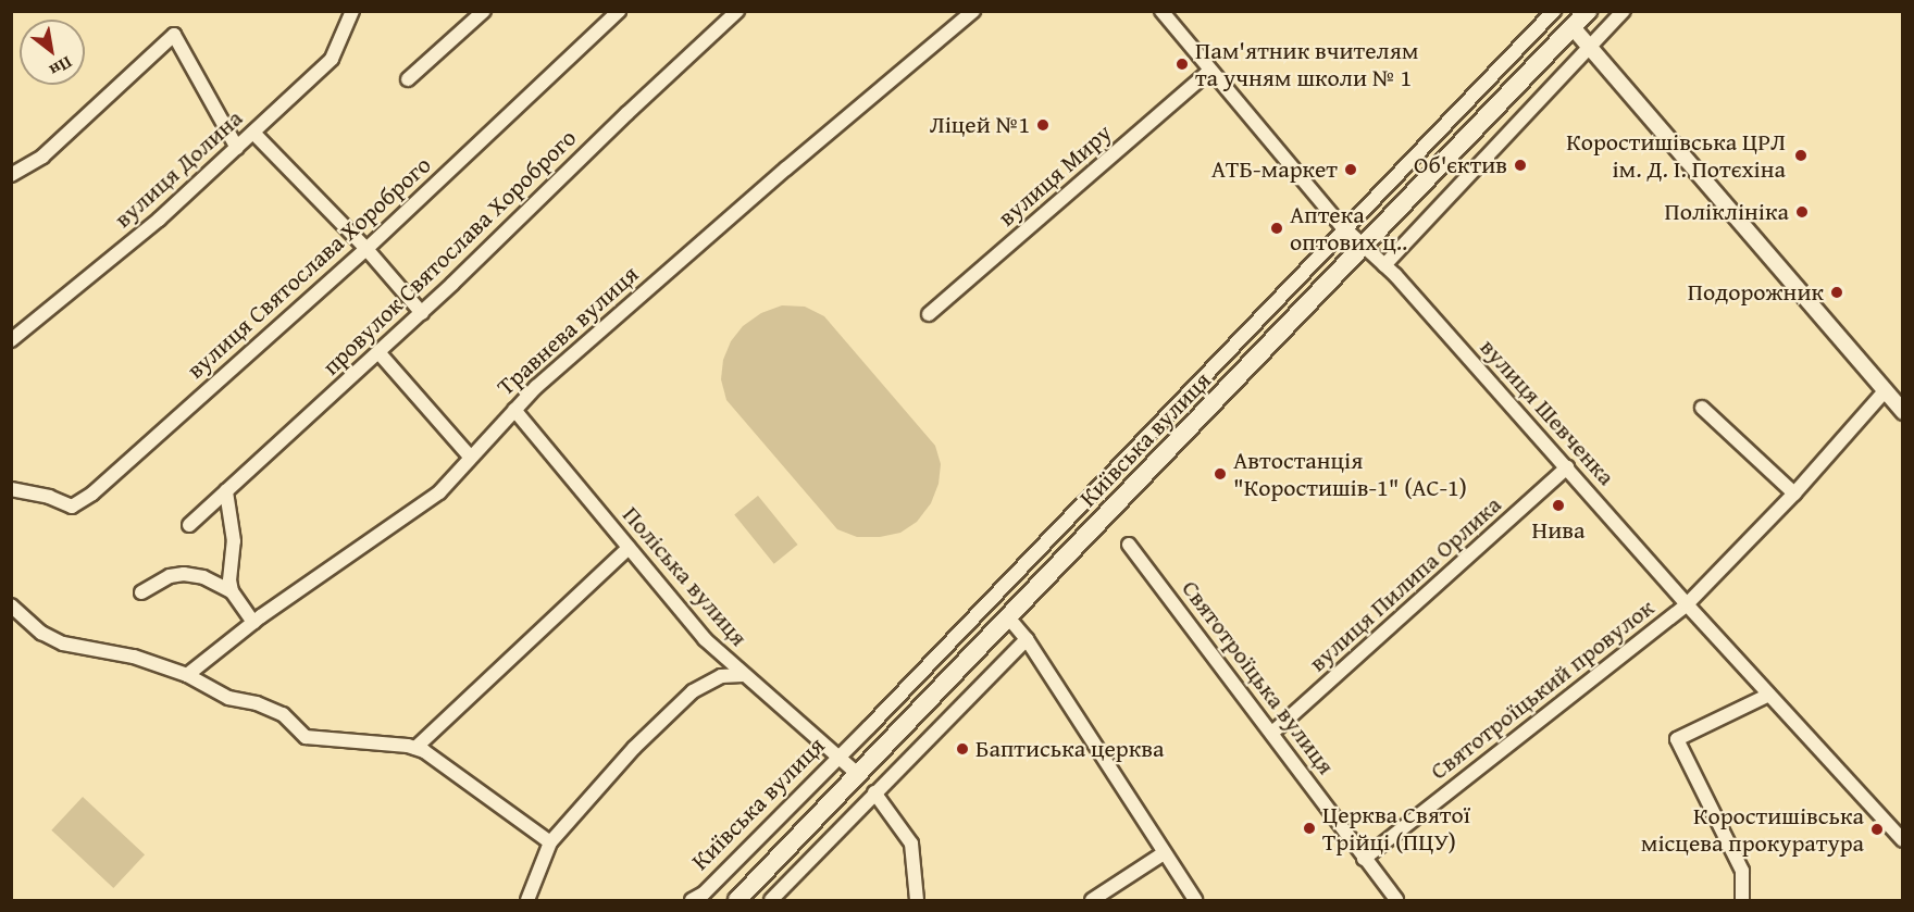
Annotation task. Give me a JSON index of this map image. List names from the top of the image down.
{
  "streets": {
    "main road": ["Київська вулиця"],
    "street": [
      "вулиця Долина",
      "вулиця Миру",
      "провулок Святослава Хороброго",
      "вулиця Святослава Хороброго",
      "Травнева вулиця",
      "вулиця Шевченка",
      "Поліська вулиця",
      "вулиця Пилипа Орлика",
      "Святотроїцька вулиця",
      "Святотроїцький провулок"
    ]
  },
  "crossings": [
    ["вулиця Миру", "вулиця Шевченка"],
    ["Травнева вулиця", "Поліська вулиця"],
    ["вулиця Шевченка", "Київська вулиця"],
    ["вулиця Шевченка", "вулиця Пилипа Орлика"],
    ["вулиця Шевченка", "Святотроїцький провулок"],
    ["Київська вулиця", "Поліська вулиця"],
    ["вулиця Пилипа Орлика", "Святотроїцька вулиця"],
    ["Святотроїцька вулиця", "Святотроїцький провулок"]
  ],
  "places": [
    "Пам'ятник вчителям та учням школи № 1",
    "Ліцей №1",
    "Коростишівська ЦРЛ ім. Д. І. Потєхіна",
    "Об'єктив",
    "АТБ-маркет",
    "Поліклініка",
    "Аптека оптових ц‥",
    "Подорожник",
    "Автостанція \"Коростишів-1\" (АС-1)",
    "Нива",
    "Баптиська церква",
    "Церква Святої Трійці (ПЦУ)",
    "Коростишівська місцева прокуратура"
  ],
  "north": "bottom right"
}
